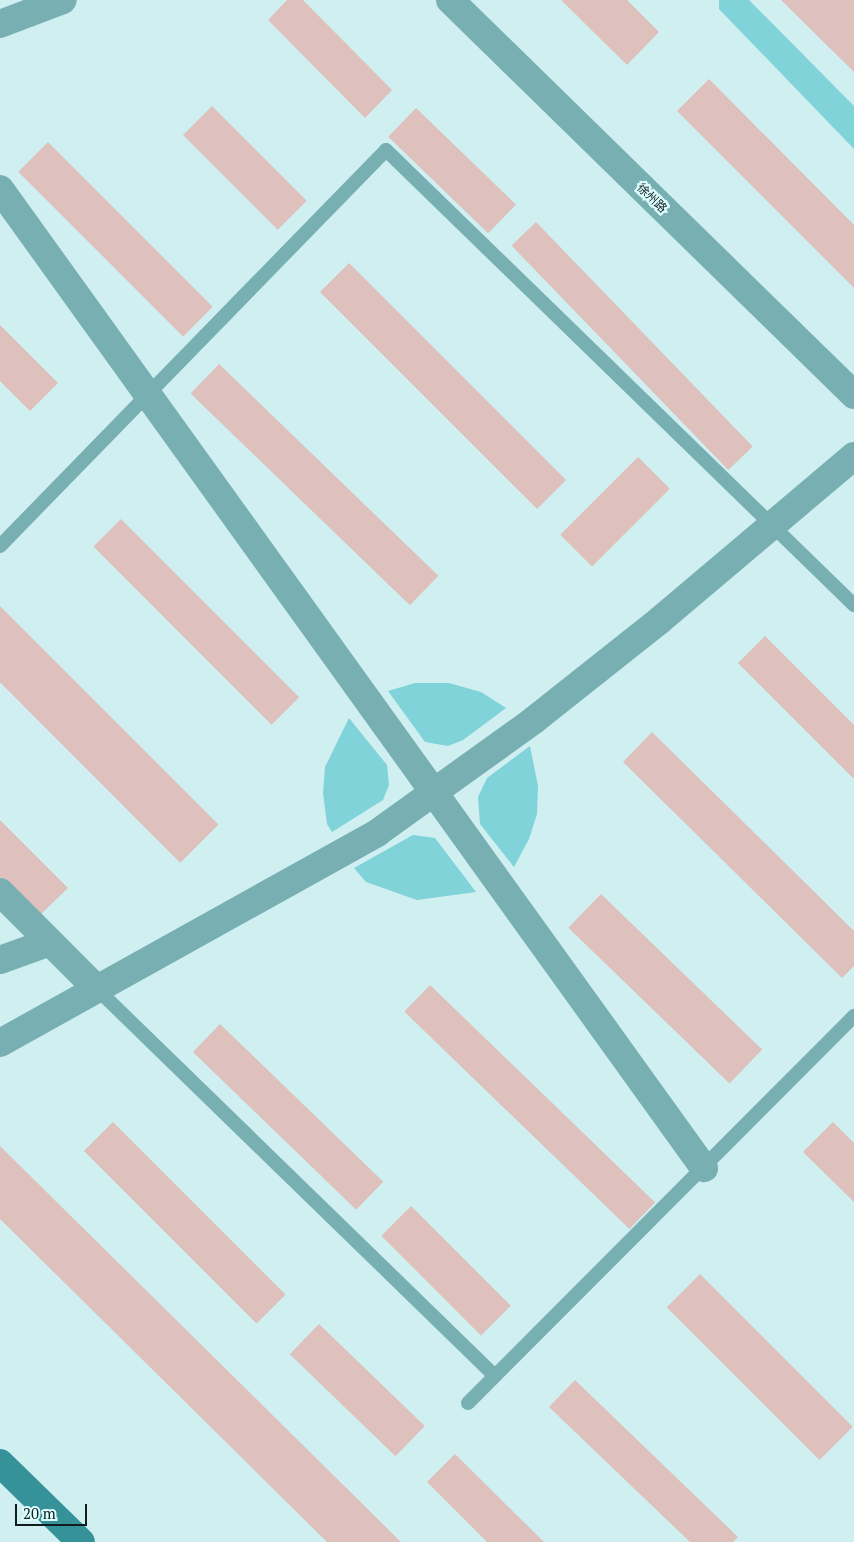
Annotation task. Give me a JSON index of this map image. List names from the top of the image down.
{
  "streets": {
    "street": ["徐州路"]
  },
  "scale_bar": "20 m"
}
